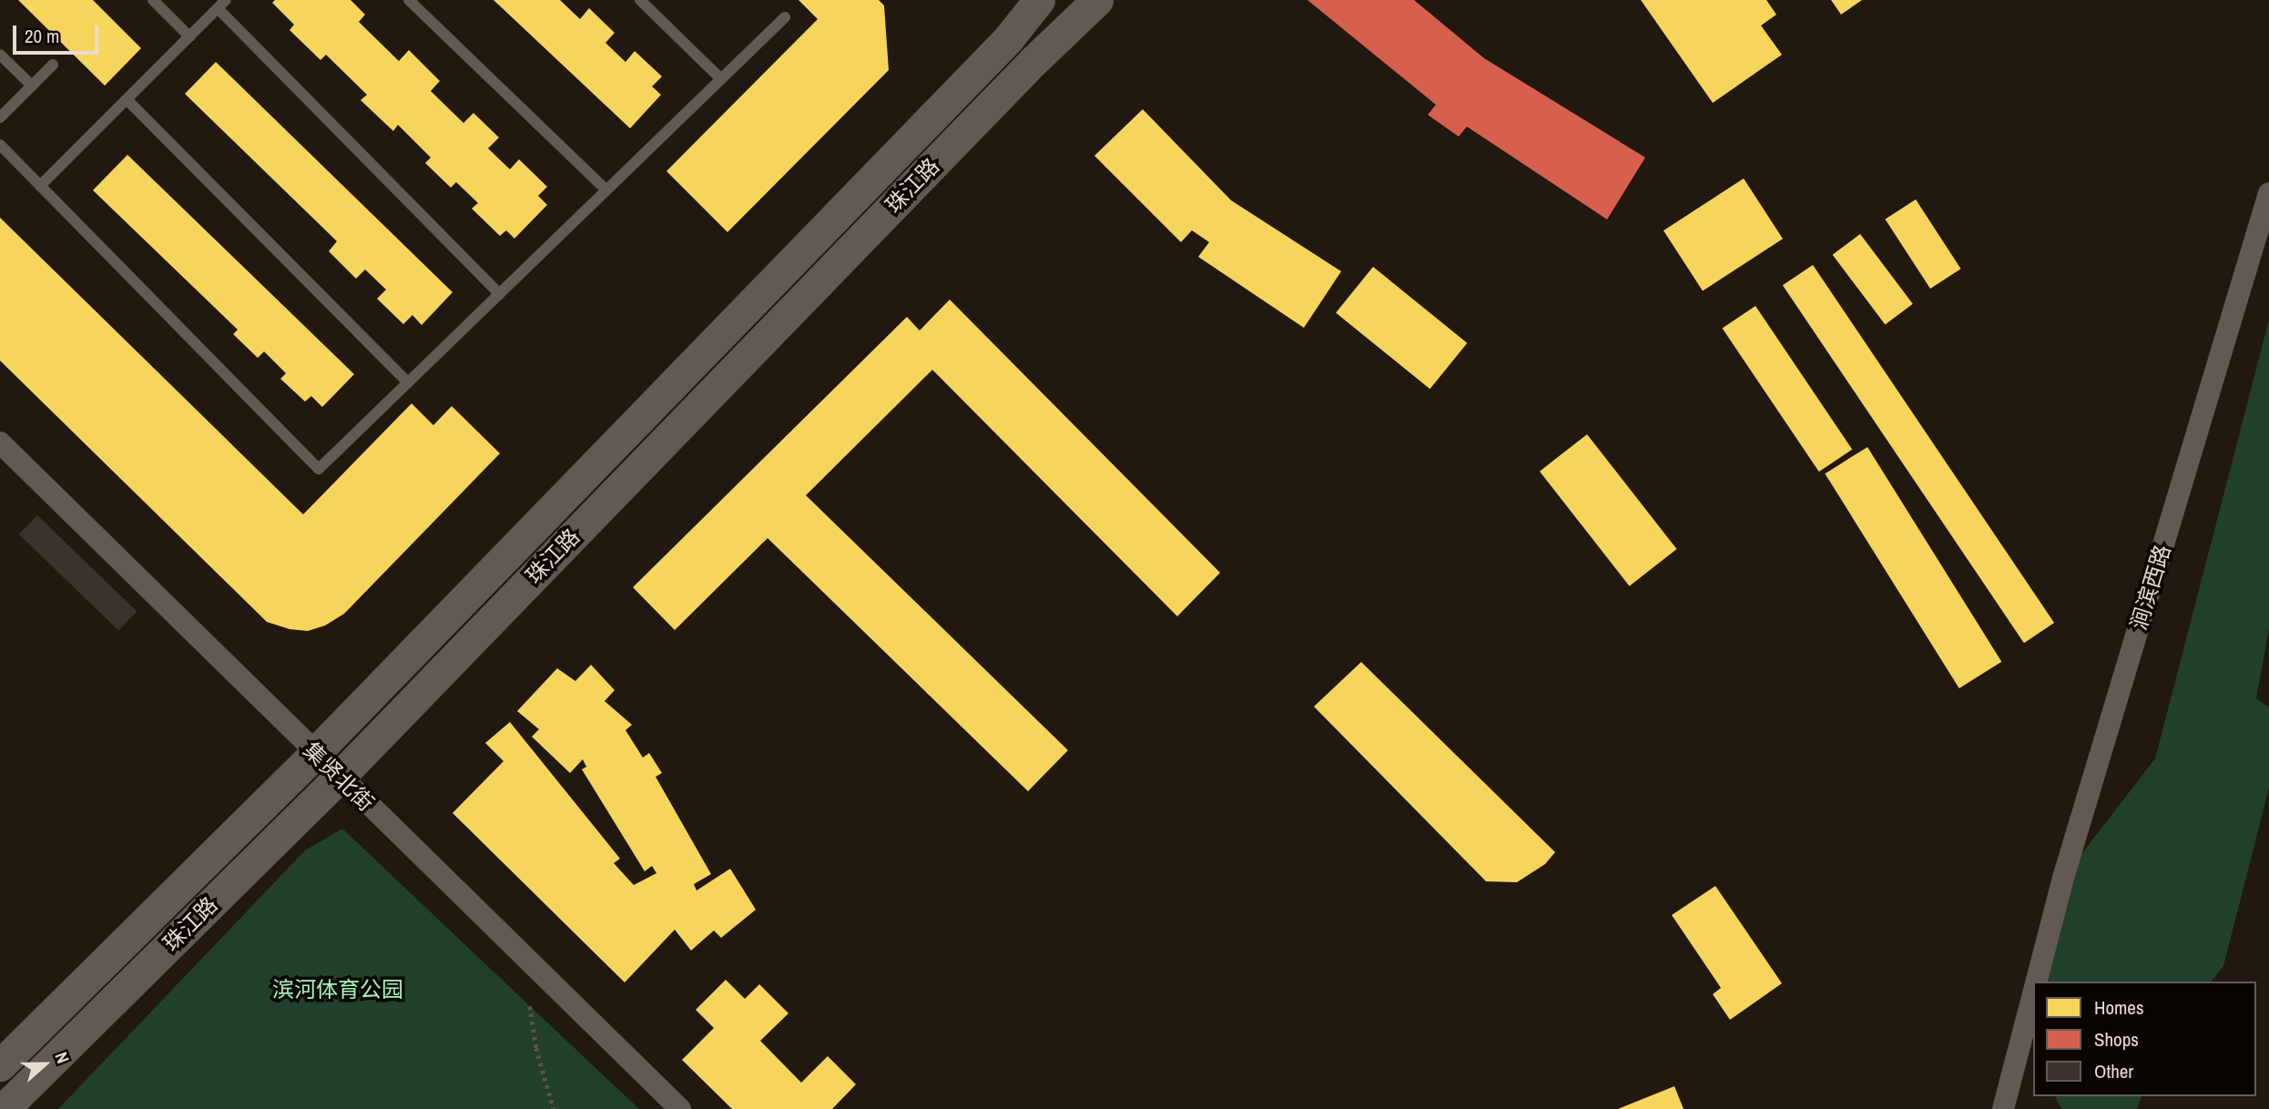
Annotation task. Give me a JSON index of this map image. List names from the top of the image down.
{
  "streets": {
    "main road": ["珠江路"],
    "street": ["涧滨西路", "集贤北街"]
  },
  "crossings": [
    ["珠江路", "集贤北街"]
  ],
  "parks": ["滨河体育公园"],
  "legend": ["Homes", "Shops", "Other"],
  "scale_bar": "20 m",
  "north": "right"
}
